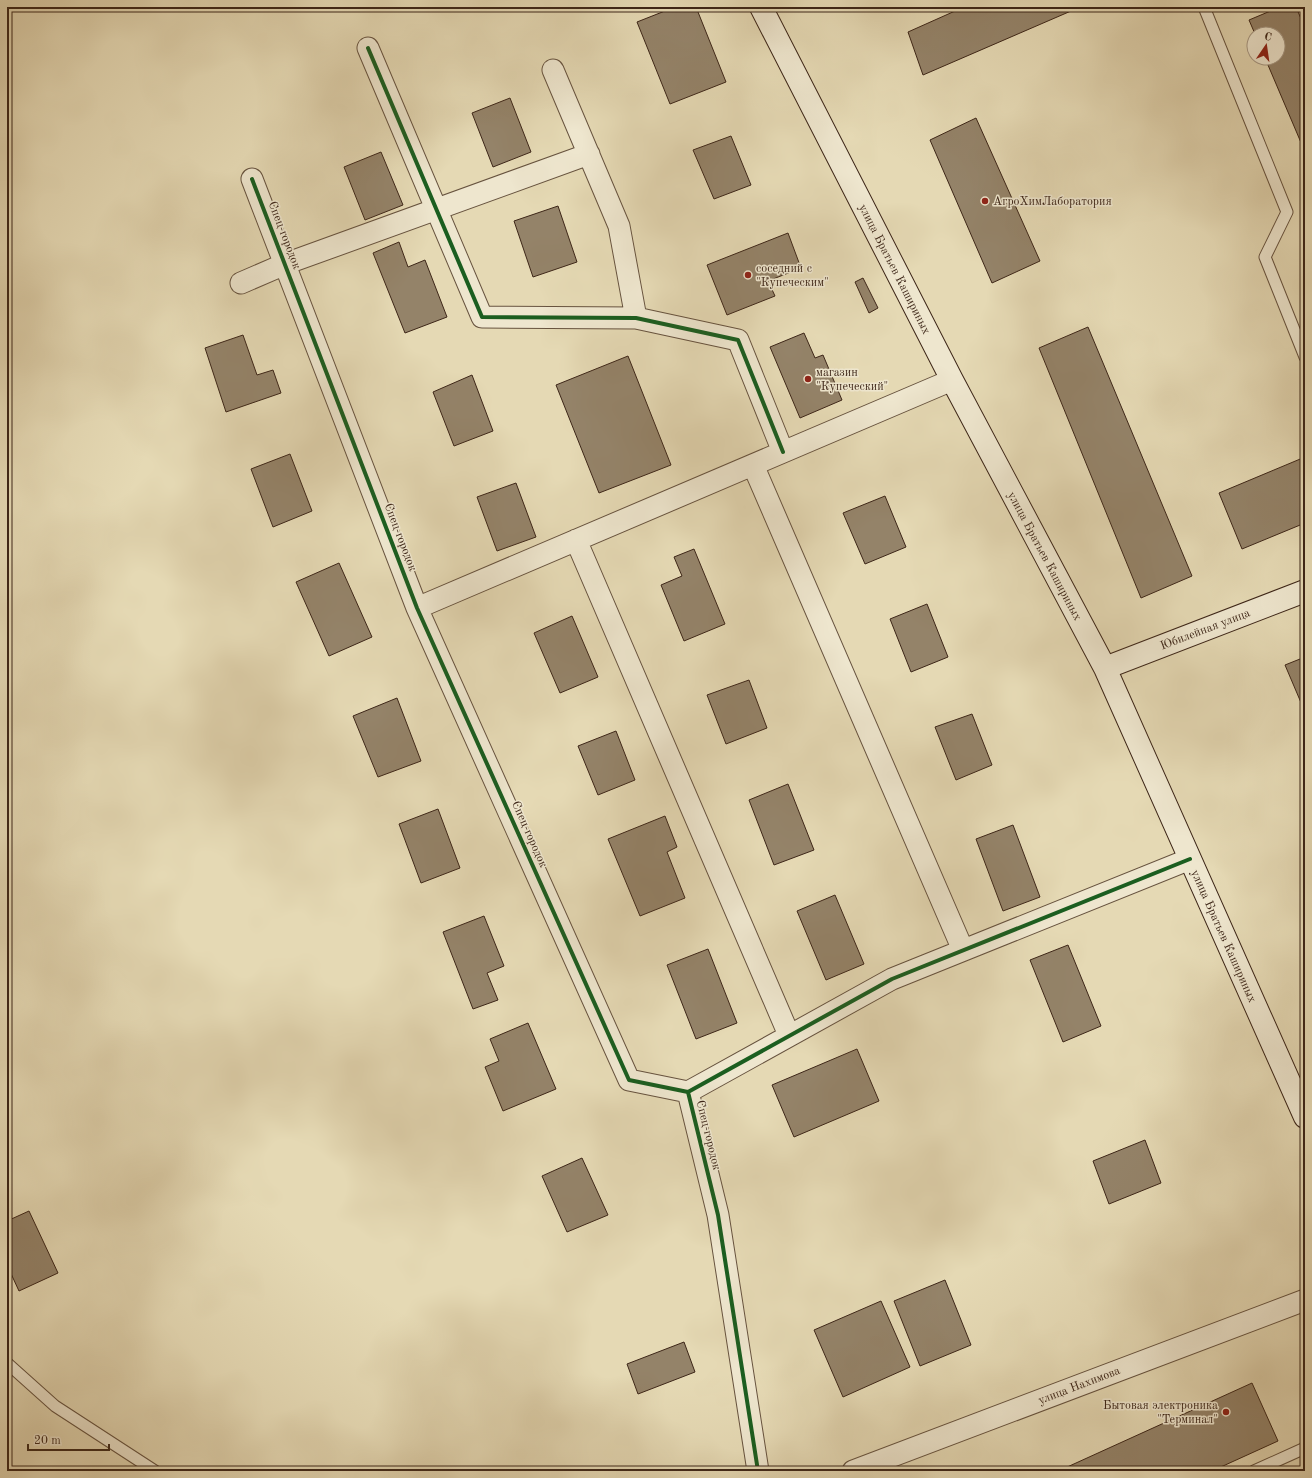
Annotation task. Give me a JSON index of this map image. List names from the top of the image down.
{
  "streets": {
    "main road": ["улица Братьев Кашириных", "Юбилейная улица"],
    "street": ["Спец-городок", "улица Нахимова"]
  },
  "crossings": [
    ["улица Братьев Кашириных", "Юбилейная улица"]
  ],
  "places": [
    "АгроХимЛаборатория",
    "соседний с \"Купеческим\"",
    "магазин \"Купеческий\"",
    "Бытовая электроника \"Терминал\""
  ],
  "scale_bar": "20 m",
  "north": "top"
}
